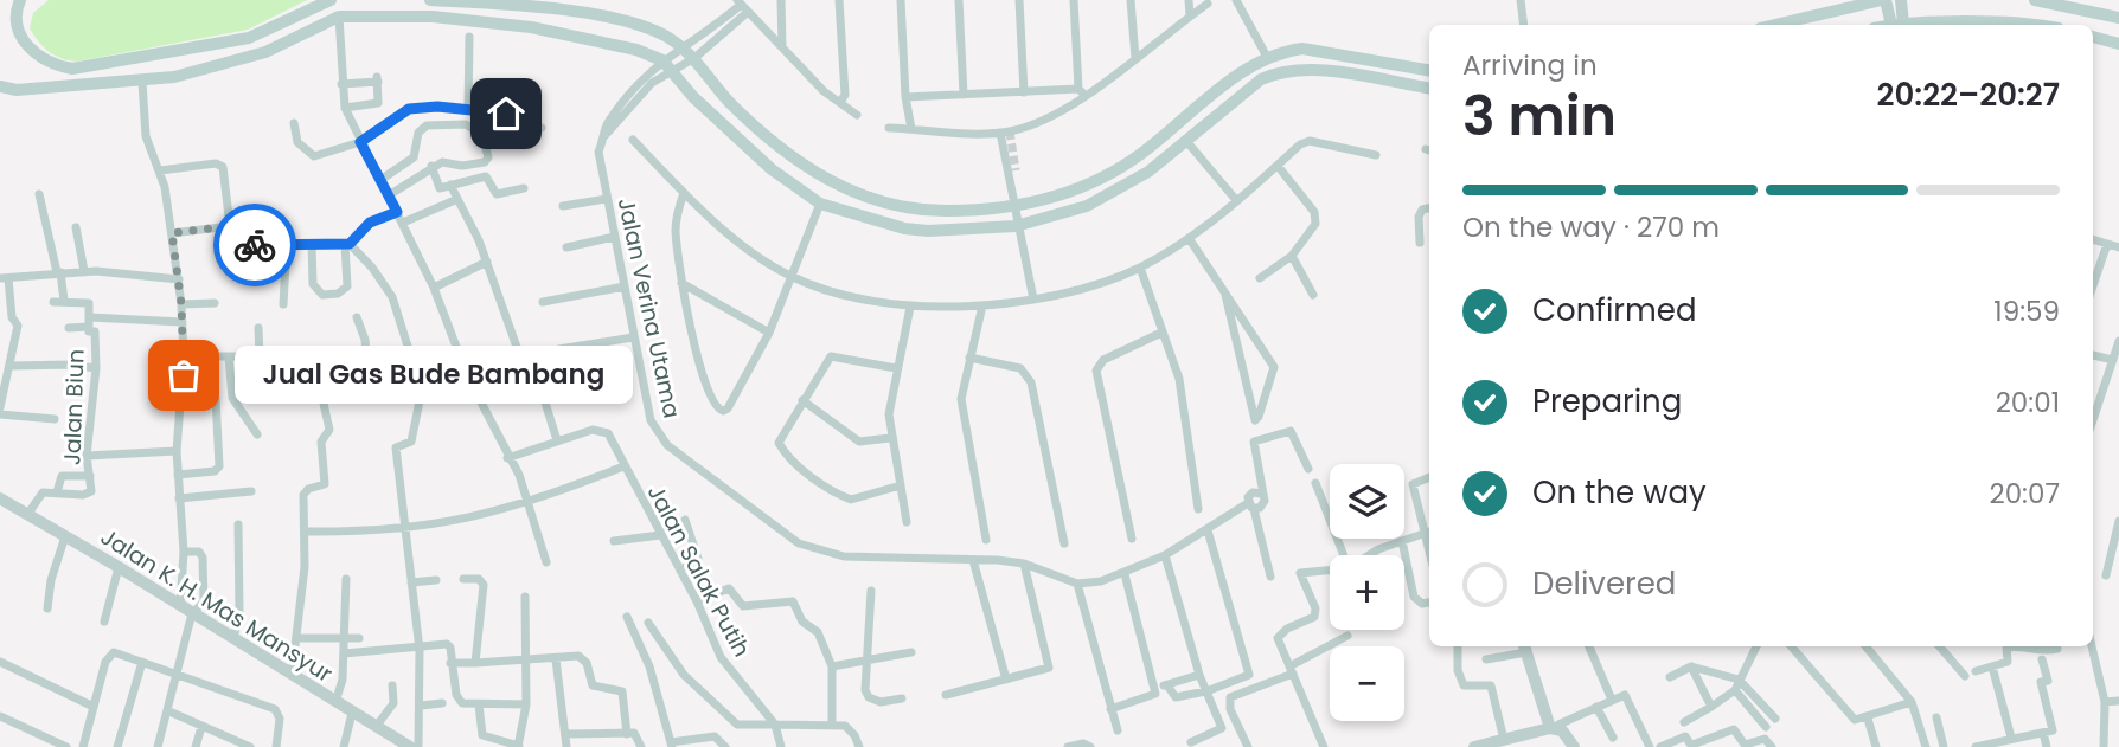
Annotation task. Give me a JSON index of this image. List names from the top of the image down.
{
  "streets": {
    "street": [
      "Jalan Verina Utama",
      "Jalan Biun",
      "Jalan Salak Putih",
      "Jalan K. H. Mas Mansyur"
    ]
  },
  "crossings": [
    ["Jalan Biun", "Jalan K. H. Mas Mansyur"]
  ],
  "places": ["Jual Gas Bude Bambang"],
  "page": {
    "heading": ["3 min", "Arriving in", "20:22–20:27"],
    "bar": "On the way · 270 m",
    "list": [
      ["Confirmed", "19:59"],
      ["Preparing", "20:01"],
      ["On the way", "20:07"],
      "Delivered"
    ],
    "bubble": "Jual Gas Bude Bambang",
    "map_buttons": ["+", "−"]
  }
}
